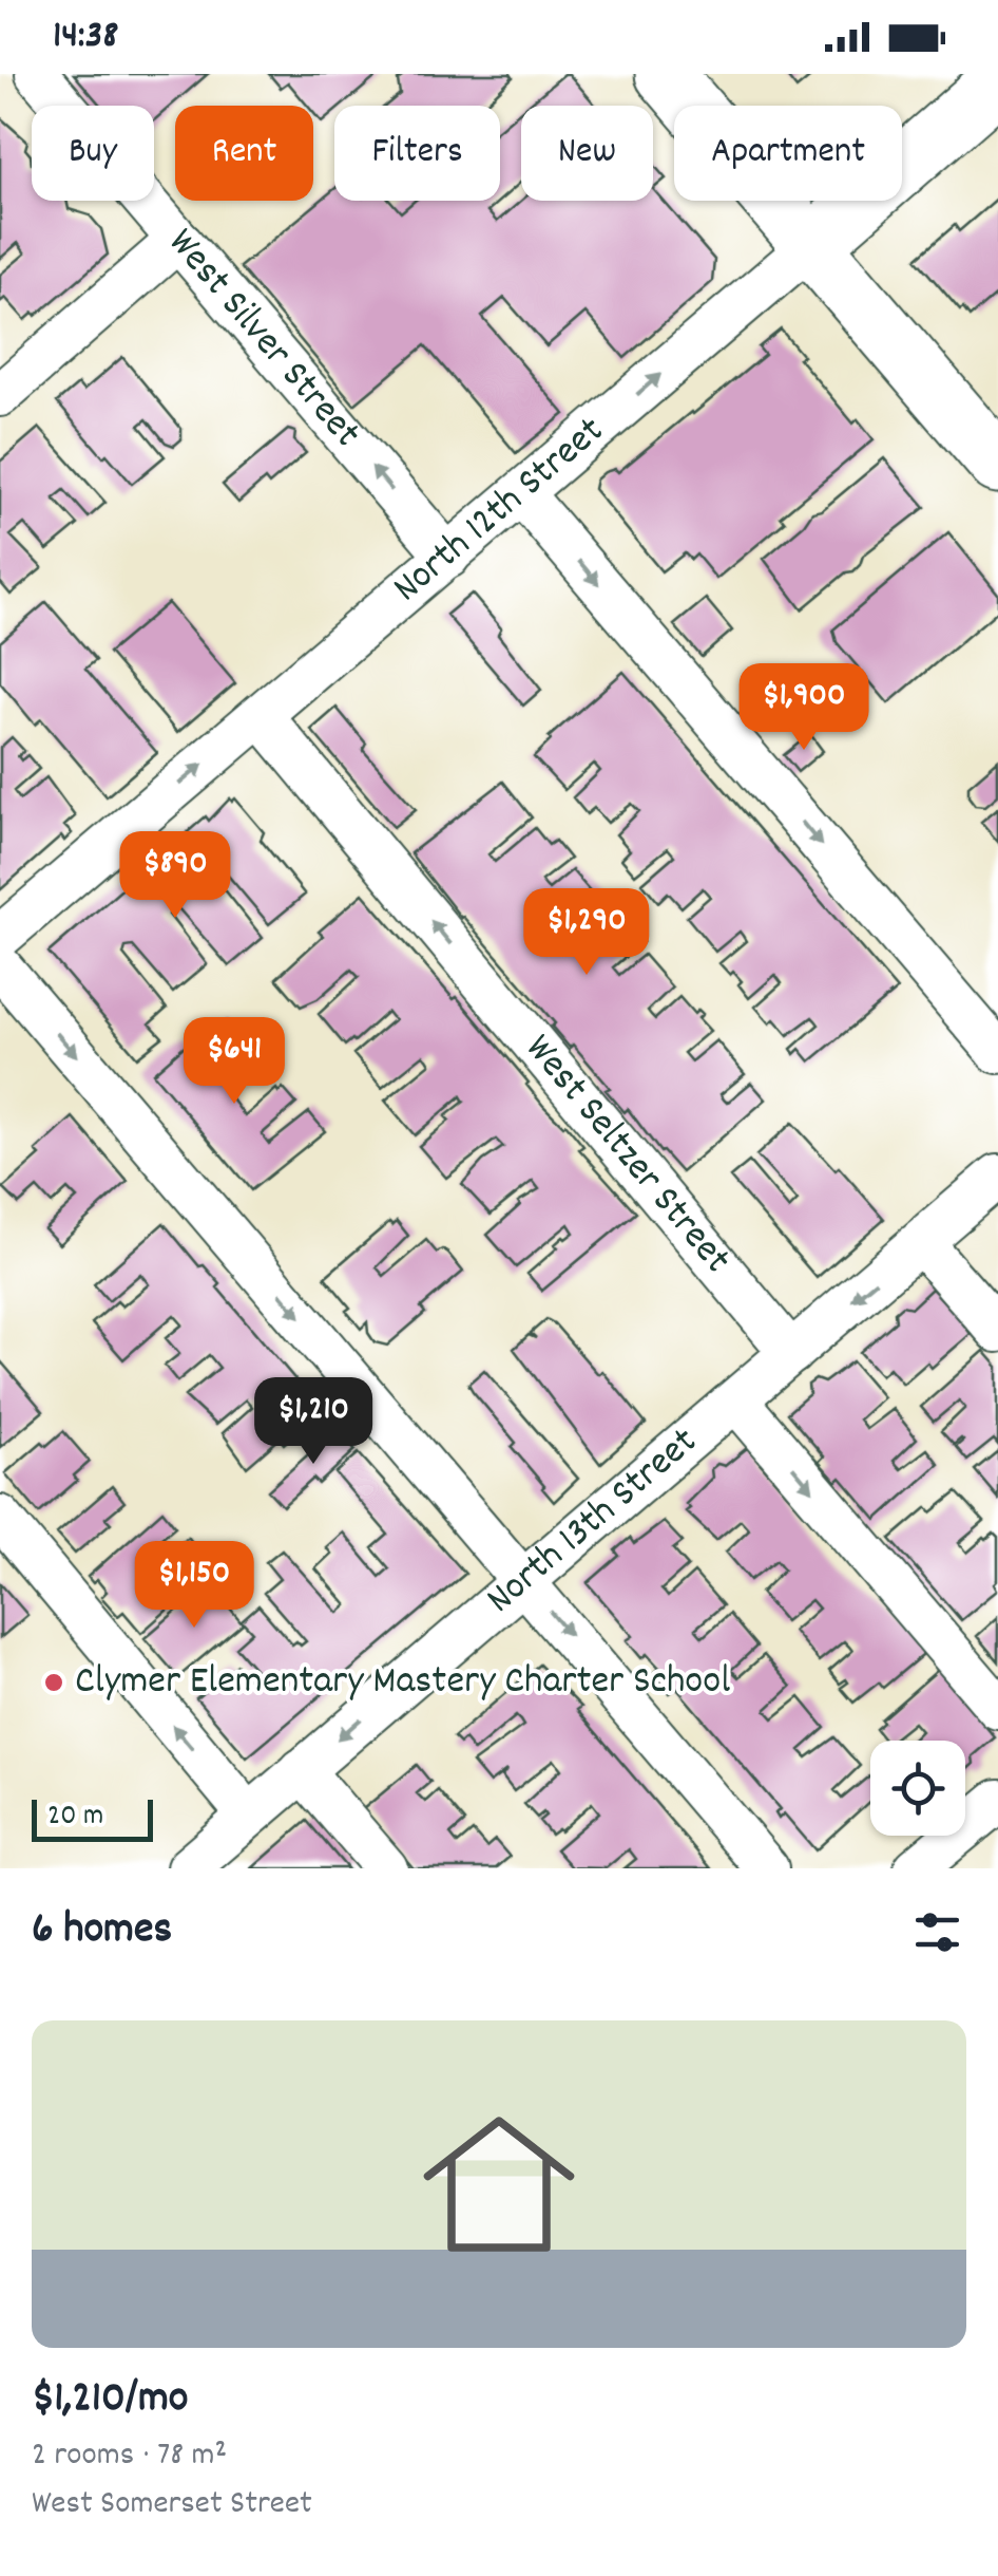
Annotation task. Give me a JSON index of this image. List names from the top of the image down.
{
  "streets": {
    "main road": ["North 12th Street"],
    "street": ["West Silver Street", "West Seltzer Street", "North 13th Street"]
  },
  "crossings": [
    ["West Silver Street", "North 12th Street"],
    ["North 12th Street", "West Seltzer Street"],
    ["West Seltzer Street", "North 13th Street"]
  ],
  "one_way": ["West Silver Street", "North 12th Street", "North 13th Street"],
  "places": ["Clymer Elementary Mastery Charter School"],
  "scale_bar": "20 m",
  "page": {
    "status": "14:38",
    "chip": [
      "Buy",
      "Rent",
      "Filters",
      "New",
      "Apartment"
    ],
    "price": [
      "$1,900",
      "$890",
      "$1,290",
      "$641",
      "$1,210",
      "$1,150"
    ],
    "scale": "20 m",
    "heading": "6 homes",
    "list": [
      {
        "name": "$1,210/mo",
        "note": "2 rooms · 78 m² · West Somerset Street"
      }
    ]
  }
}
